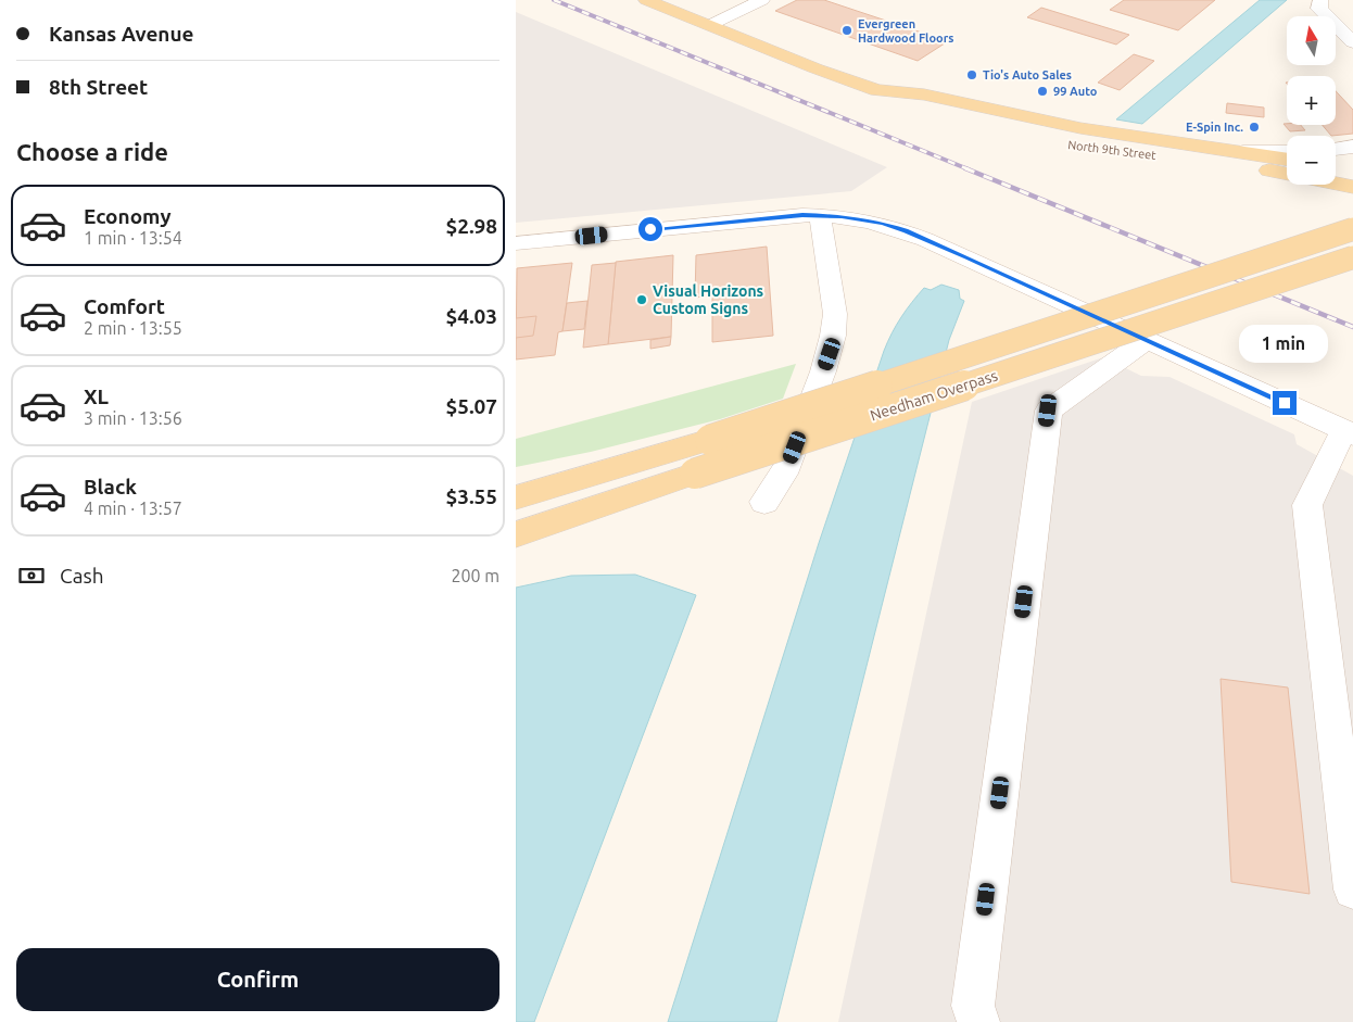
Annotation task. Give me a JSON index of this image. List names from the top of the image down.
{
  "streets": {
    "main road": ["North 9th Street", "Needham Overpass"]
  },
  "places": [
    "Evergreen Hardwood Floors",
    "Tio's Auto Sales",
    "99 Auto",
    "E-Spin Inc.",
    "Visual Horizons Custom Signs"
  ],
  "north": "top",
  "page": {
    "banner": ["Kansas Avenue", "8th Street"],
    "map_buttons": ["+", "−"],
    "heading": "Choose a ride",
    "list": [
      {
        "name": "Economy",
        "note": "1 min · 13:54",
        "value": "$2.98"
      },
      {
        "name": "Comfort",
        "note": "2 min · 13:55",
        "value": "$4.03"
      },
      {
        "name": "XL",
        "note": "3 min · 13:56",
        "value": "$5.07"
      },
      {
        "name": "Black",
        "note": "4 min · 13:57",
        "value": "$3.55"
      }
    ],
    "bubble": "1 min",
    "pay": ["Cash", "200 m"],
    "buttons": "Confirm"
  }
}
